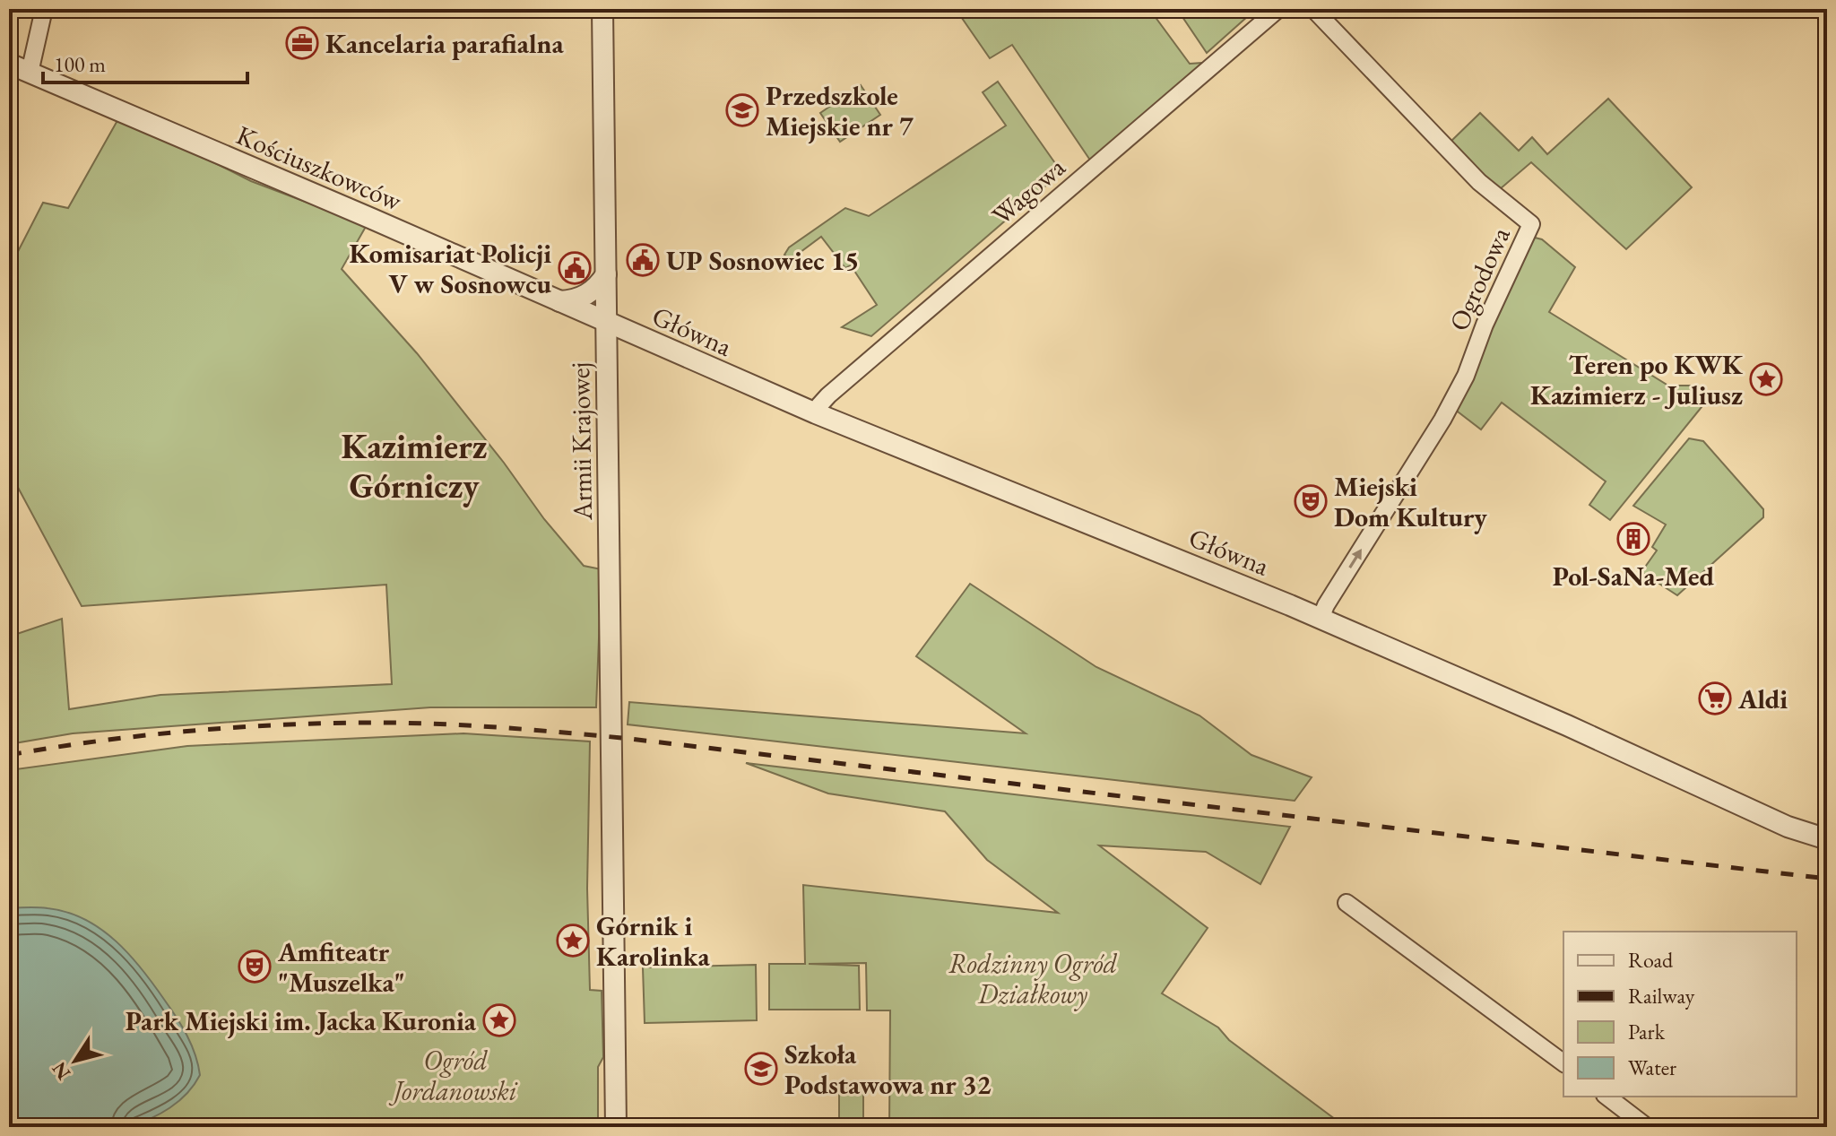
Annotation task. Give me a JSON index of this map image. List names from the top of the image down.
{
  "streets": {
    "street": [
      "Kościuszkowców",
      "Wagowa",
      "Ogrodowa",
      "Główna",
      "Armii Krajowej"
    ]
  },
  "crossings": [
    ["Kościuszkowców", "Główna"],
    ["Kościuszkowców", "Armii Krajowej"],
    ["Wagowa", "Główna"],
    ["Ogrodowa", "Główna"],
    ["Główna", "Armii Krajowej"]
  ],
  "one_way": ["Ogrodowa"],
  "districts": ["Kazimierz Górniczy"],
  "parks": ["Rodzinny Ogród Działkowy", "Ogród Jordanowski"],
  "places": {
    "office": ["Kancelaria parafialna"],
    "school or university": ["Przedszkole Miejskie nr 7", "Szkoła Podstawowa nr 32"],
    "public building": ["UP Sosnowiec 15", "Komisariat Policji V w Sosnowcu"],
    "place": ["Teren po KWK Kazimierz - Juliusz", "Górnik i Karolinka", "Park Miejski im. Jacka Kuronia"],
    "theatre": ["Miejski Dom Kultury", "Amfiteatr \"Muszelka\""],
    "building": ["Pol-SaNa-Med"],
    "supermarket": ["Aldi"]
  },
  "legend": [
    "Road",
    "Railway",
    "Park",
    "Water"
  ],
  "scale_bar": "100 m",
  "north": "bottom left"
}
